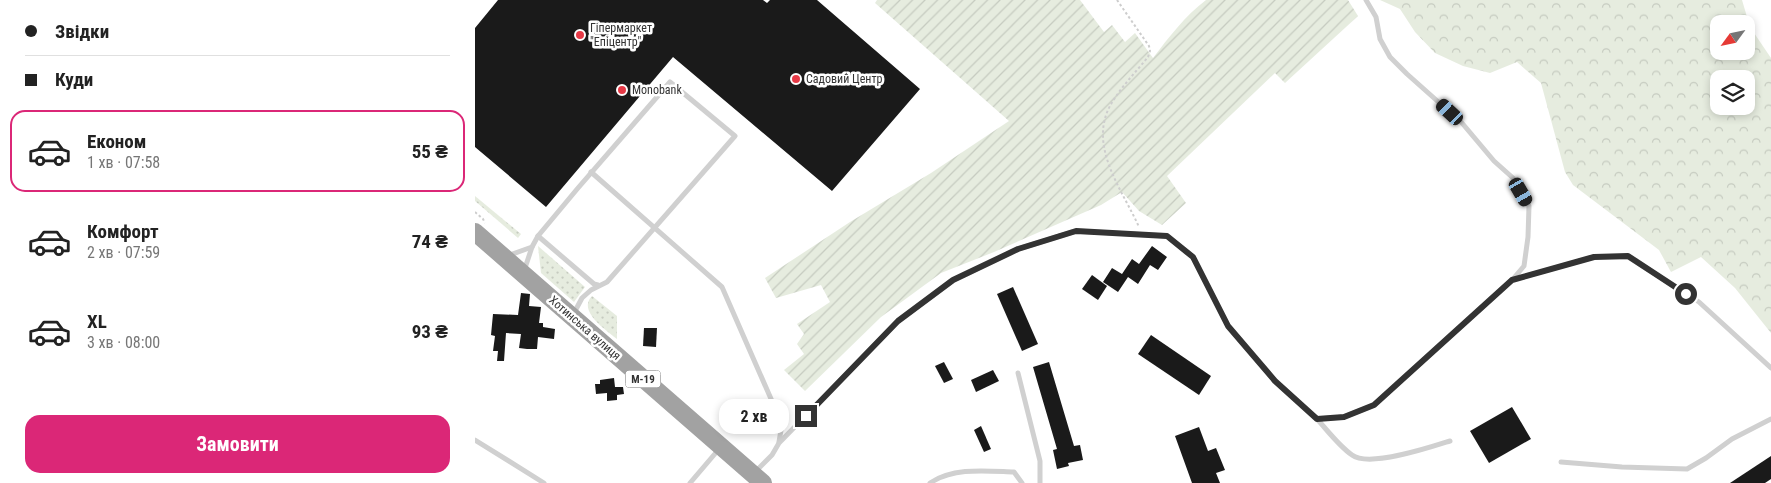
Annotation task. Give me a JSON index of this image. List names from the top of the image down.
{
  "streets": {
    "highway": ["Хотинська вулиця", "М-19"]
  },
  "places": ["Гіпермаркет \"Епіцентр\"", "Садовий Центр", "Monobank"],
  "north": "bottom left",
  "page": {
    "banner": ["Звідки", "Куди"],
    "list": [
      {
        "name": "Економ",
        "note": "1 хв · 07:58",
        "value": "55 ₴"
      },
      {
        "name": "Комфорт",
        "note": "2 хв · 07:59",
        "value": "74 ₴"
      },
      {
        "name": "XL",
        "note": "3 хв · 08:00",
        "value": "93 ₴"
      }
    ],
    "bubble": "2 хв",
    "buttons": "Замовити"
  }
}
